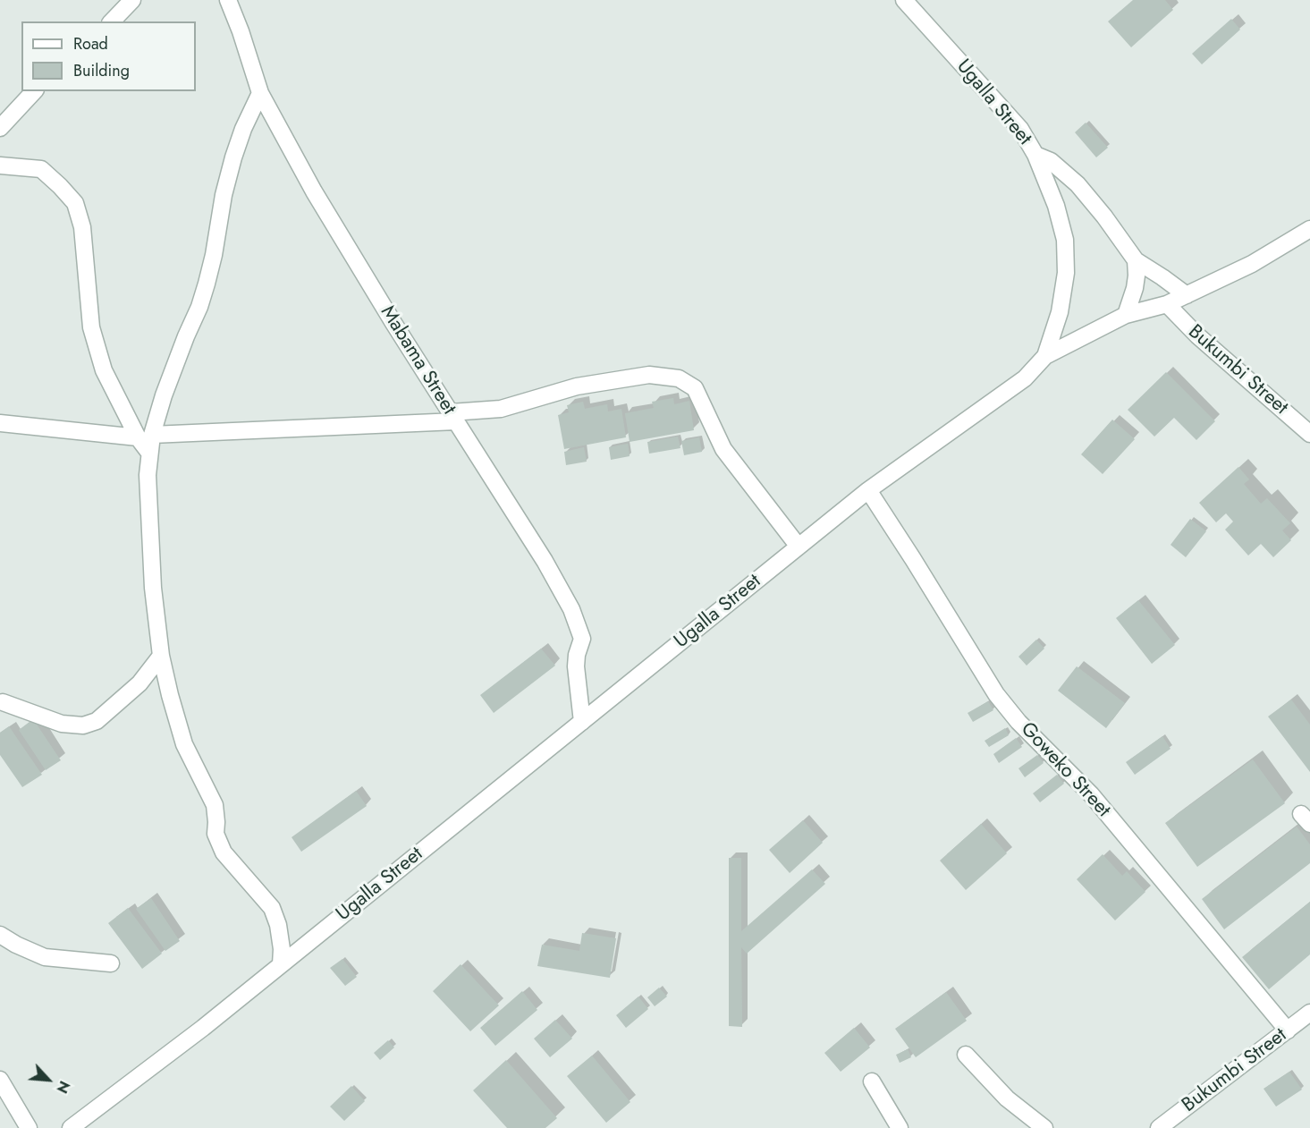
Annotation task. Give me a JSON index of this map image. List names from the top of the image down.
{
  "streets": {
    "street": [
      "Ugalla Street",
      "Mabama Street",
      "Bukumbi Street",
      "Goweko Street"
    ]
  },
  "crossings": [
    ["Ugalla Street", "Mabama Street"],
    ["Ugalla Street", "Goweko Street"],
    ["Bukumbi Street", "Goweko Street"]
  ],
  "legend": ["Road", "Building"],
  "north": "bottom right"
}
